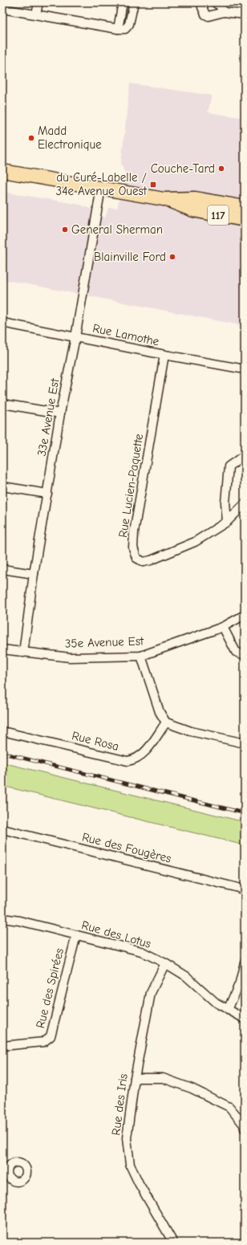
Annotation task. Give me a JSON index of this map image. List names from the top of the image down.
{
  "streets": {
    "main road": ["117"],
    "street": [
      "Rue Lamothe",
      "33e Avenue Est",
      "Rue Lucien-Paquette",
      "35e Avenue Est",
      "Rue Rosa",
      "Rue des Fougères",
      "Rue des Lotus",
      "Rue des Spirées",
      "Rue des Iris"
    ]
  },
  "crossings": [
    ["117", "33e Avenue Est"],
    ["Rue Lamothe", "33e Avenue Est"],
    ["Rue Lamothe", "Rue Lucien-Paquette"],
    ["33e Avenue Est", "35e Avenue Est"],
    ["Rue des Lotus", "Rue des Spirées"],
    ["Rue des Lotus", "Rue des Iris"]
  ],
  "places": {
    "other": [
      "Madd Electronique",
      "Couche-Tard",
      "General Sherman",
      "Blainville Ford"
    ],
    "transit": ["du Curé-Labelle / 34e Avenue Ouest"]
  }
}
